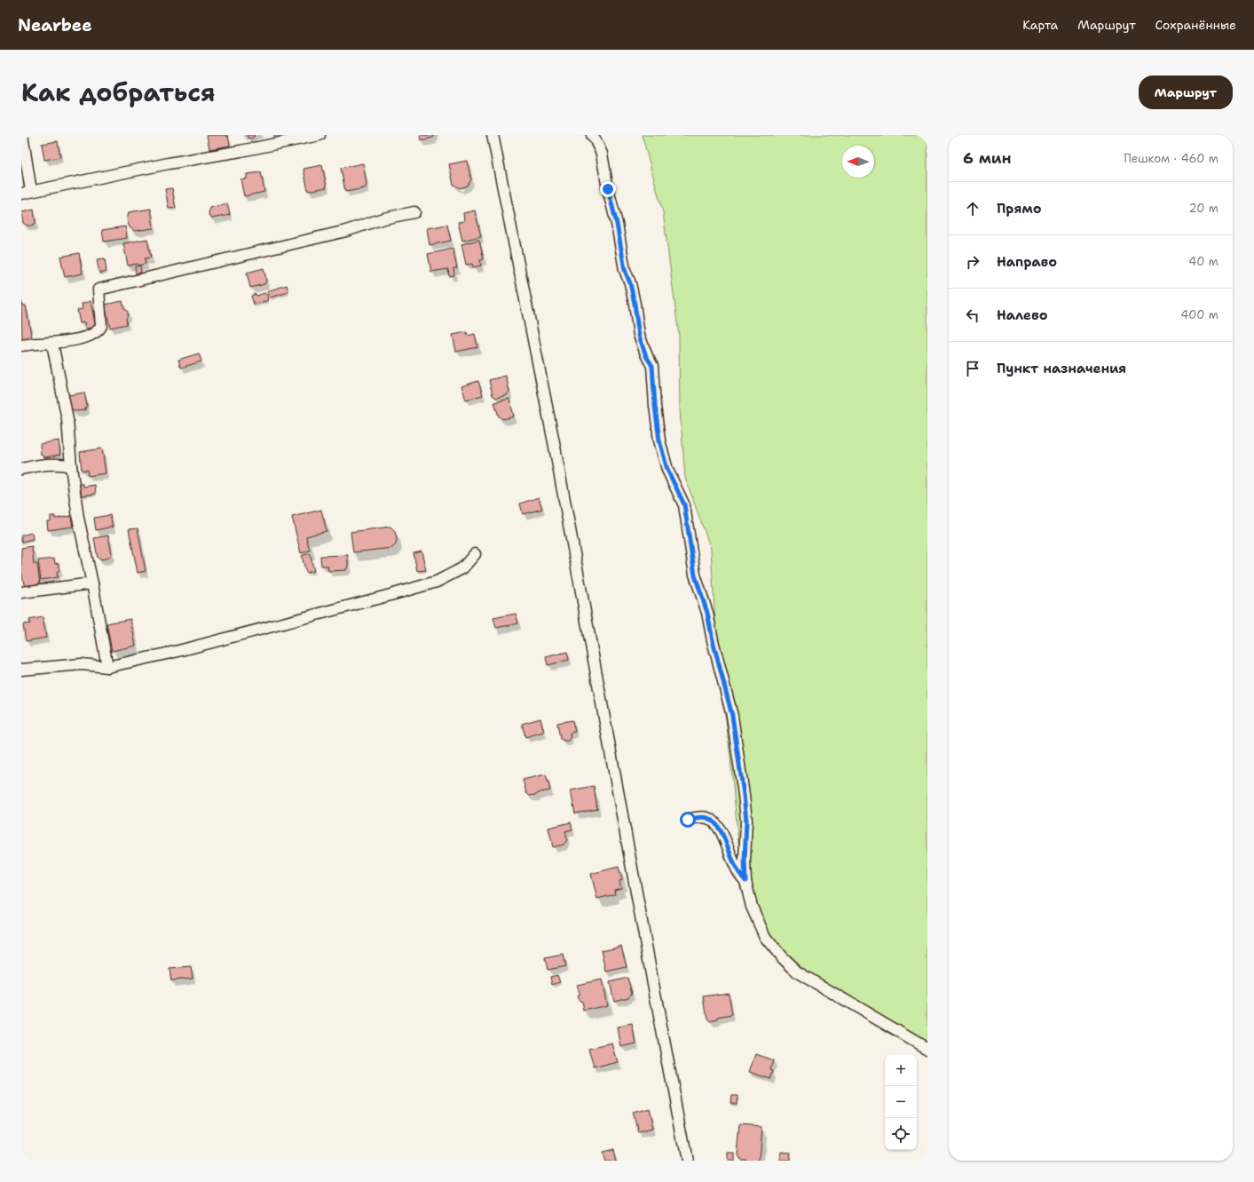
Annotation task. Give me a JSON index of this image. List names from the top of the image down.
{
  "north": "left",
  "page": {
    "header": "Nearbee",
    "nav": ["Карта", "Маршрут", "Сохранённые"],
    "title": "Как добраться",
    "buttons": "Маршрут",
    "heading": ["6 мин", "Пешком · 460 m"],
    "list": [
      ["Прямо", "20 m"],
      ["Направо", "40 m"],
      ["Налево", "400 m"],
      "Пункт назначения"
    ],
    "map_buttons": ["+", "−"]
  }
}
